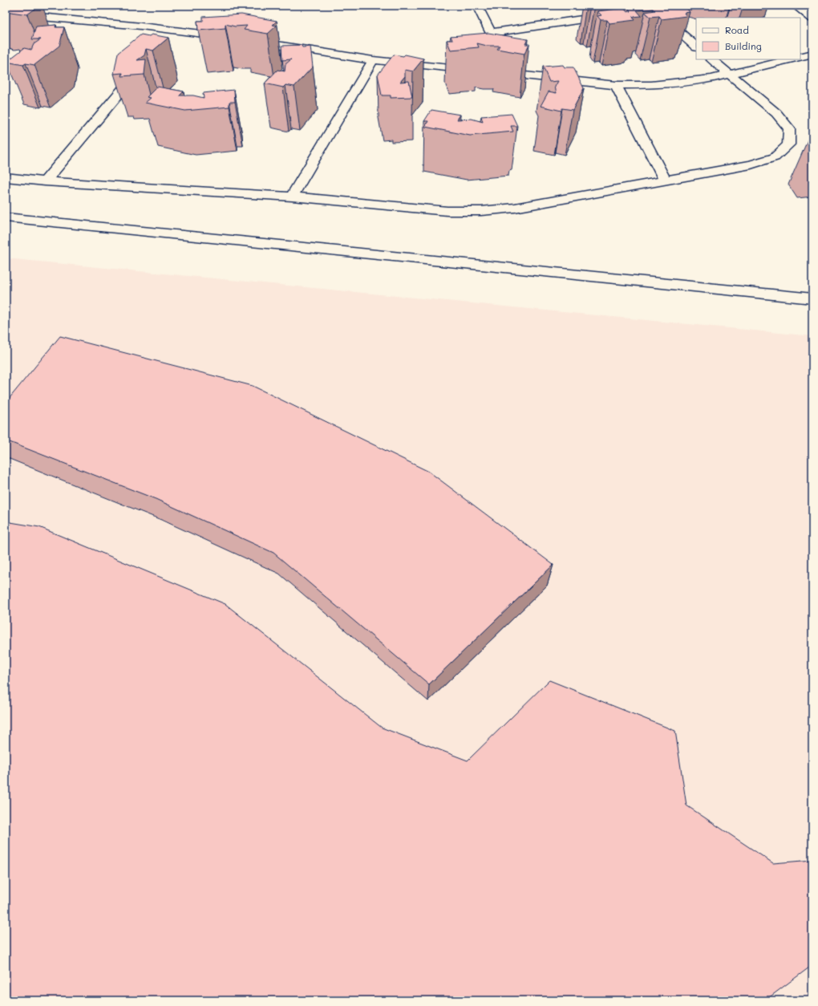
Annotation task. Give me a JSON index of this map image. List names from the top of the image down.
{
  "legend": ["Road", "Building"]
}
